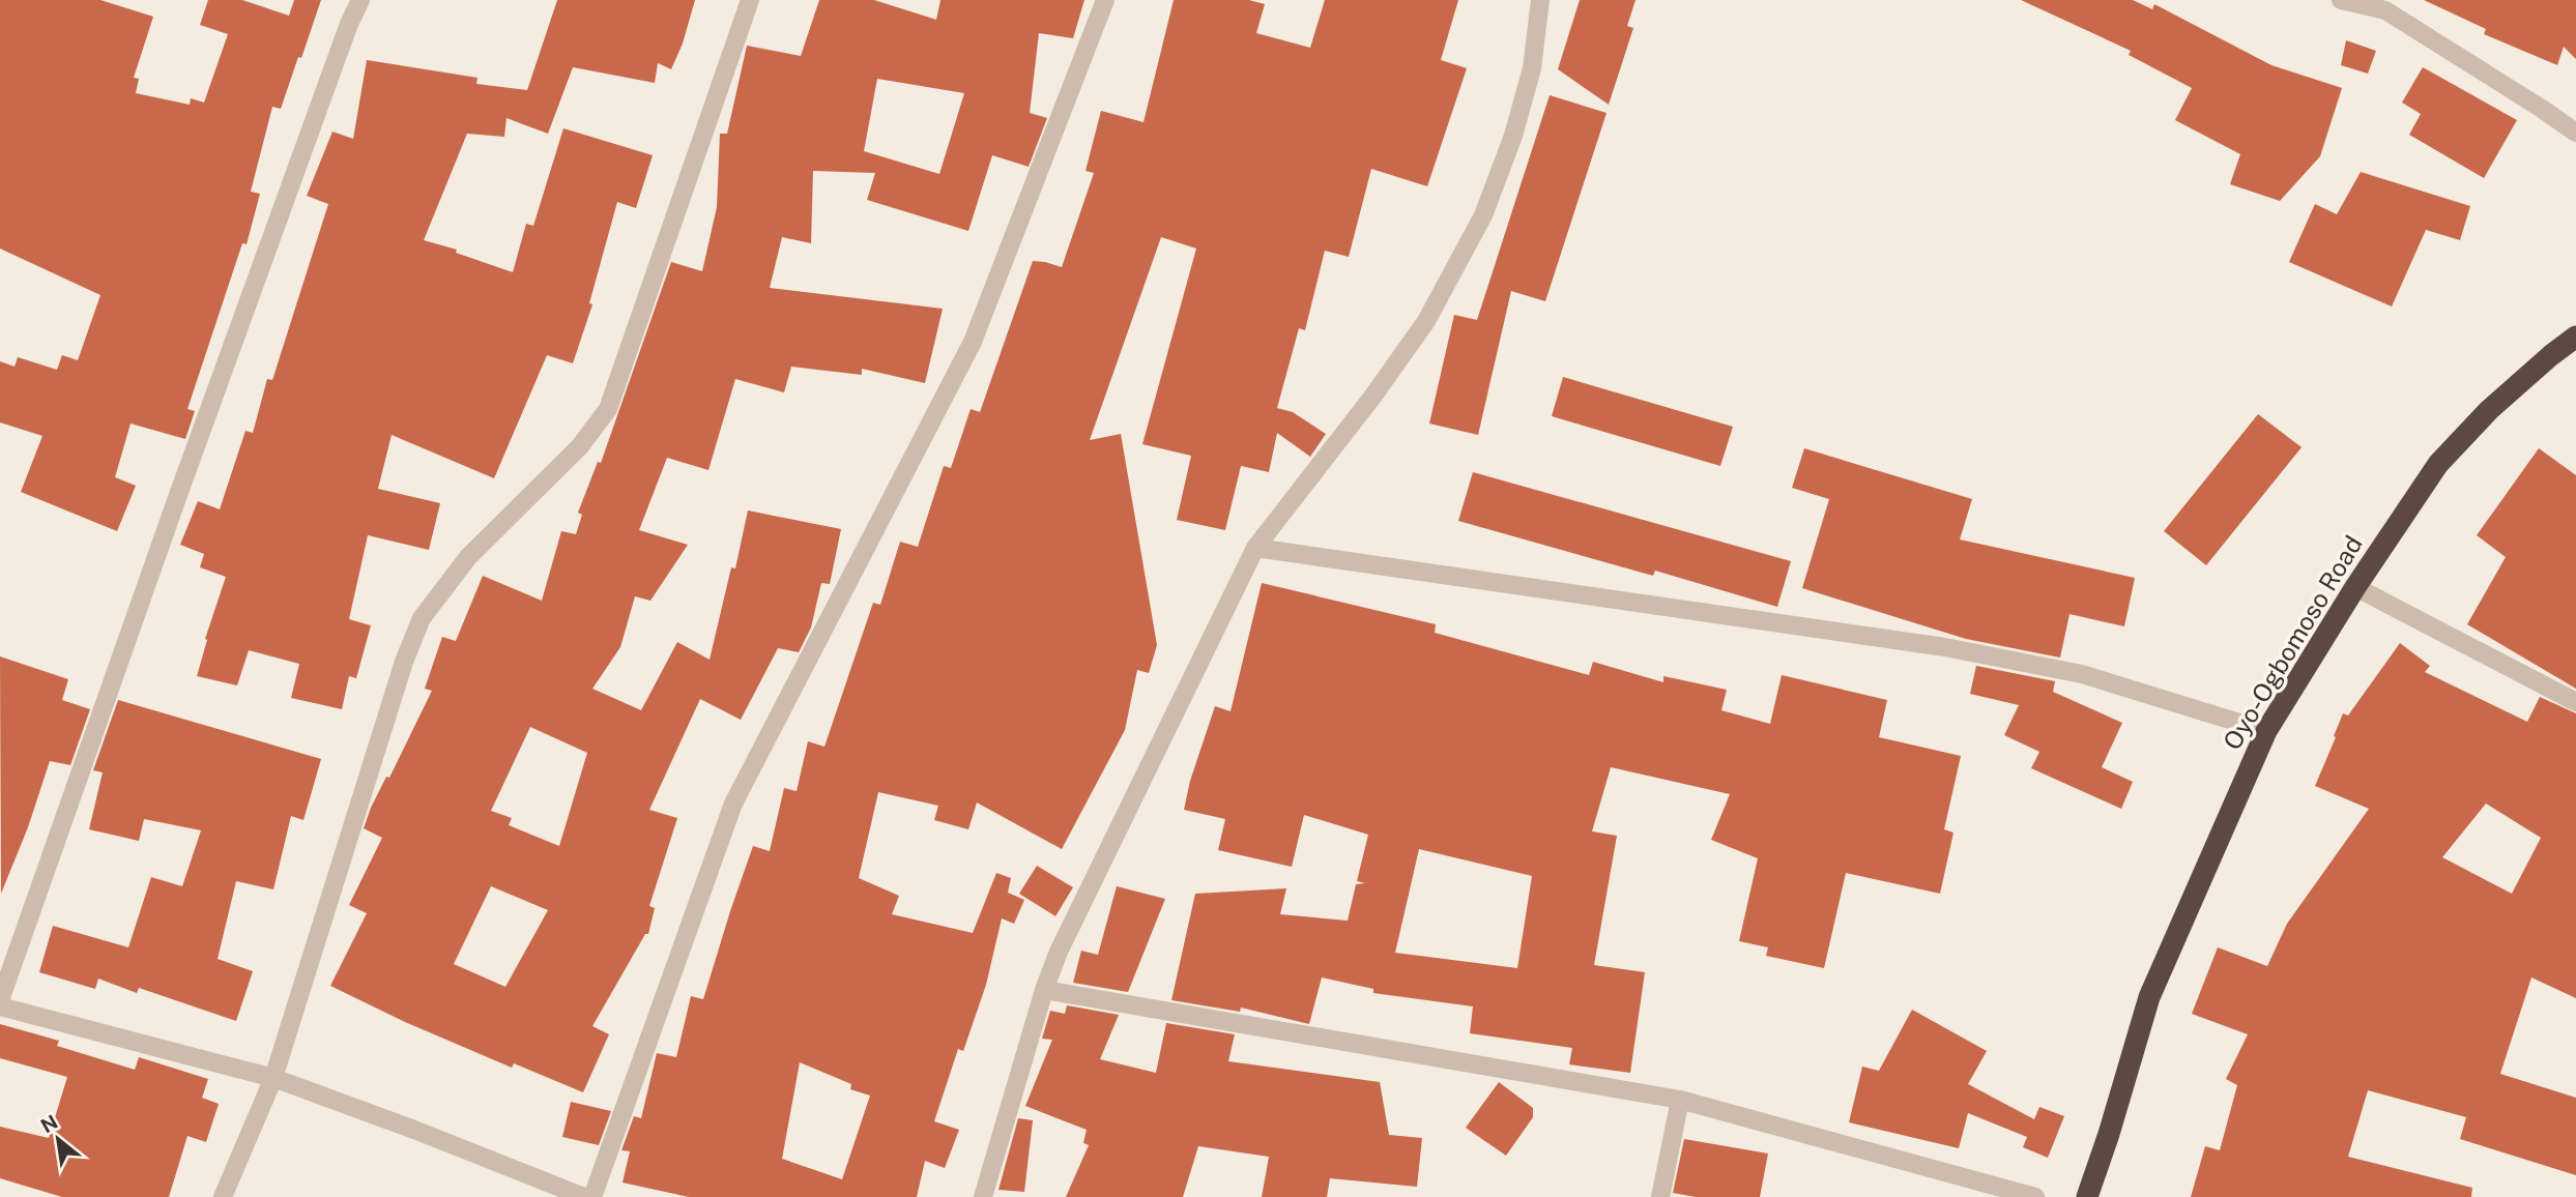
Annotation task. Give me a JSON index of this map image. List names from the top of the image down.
{
  "streets": {
    "highway": ["Oyo-Ogbomoso Road"]
  },
  "north": "top left"
}
